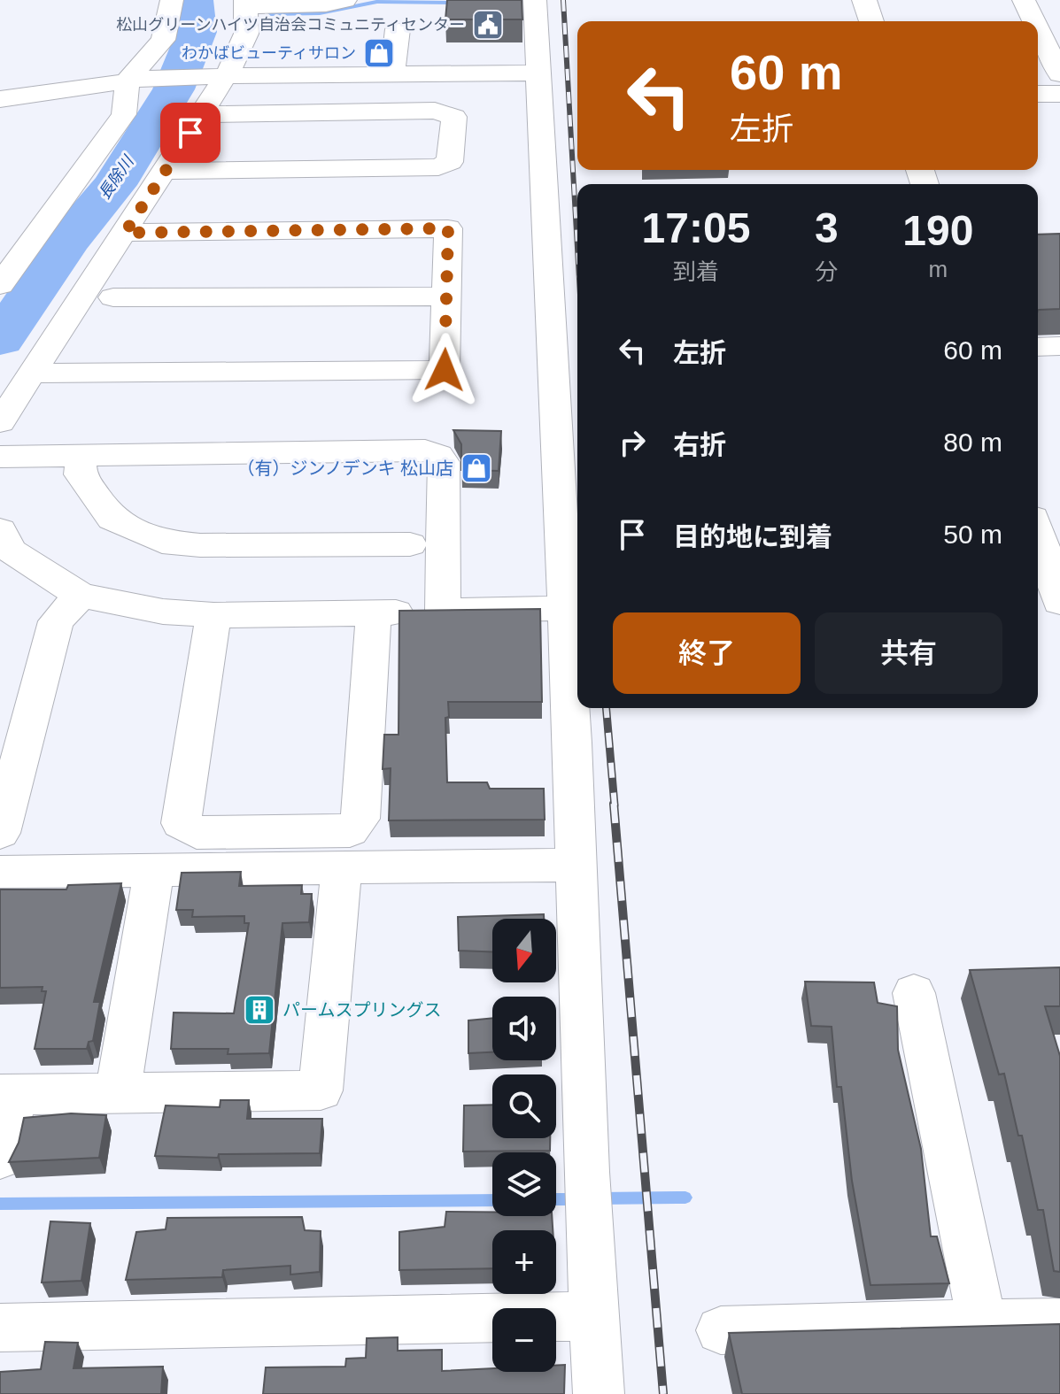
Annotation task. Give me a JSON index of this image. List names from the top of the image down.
{
  "water": ["長除川"],
  "places": {
    "public building": ["松山グリーンハイツ自治会コミュニティセンター"],
    "shop": ["わかばビューティサロン", "（有）ジンノデンキ 松山店"],
    "building": ["パームスプリングス"]
  },
  "north": "bottom",
  "page": {
    "turn": ["60 m", "左折"],
    "eta": [
      "17:05",
      "到着",
      "3",
      "分",
      "190",
      "m"
    ],
    "list": [
      {
        "name": "左折",
        "value": "60 m"
      },
      {
        "name": "右折",
        "value": "80 m"
      },
      {
        "name": "目的地に到着",
        "value": "50 m"
      }
    ],
    "buttons": ["終了", "共有"],
    "map_buttons": ["+", "−"]
  }
}
